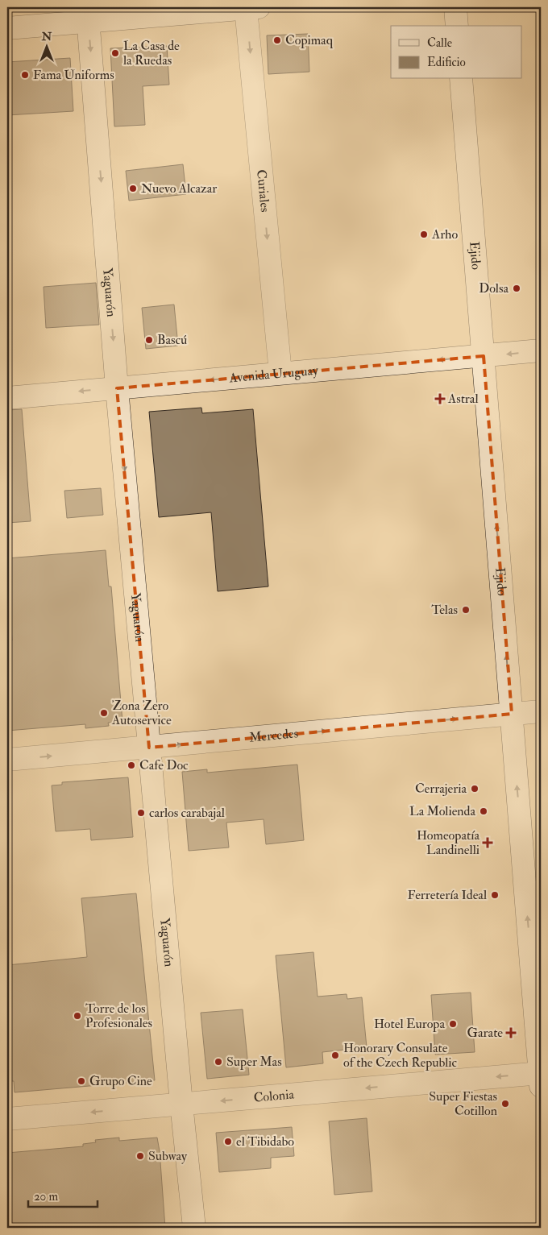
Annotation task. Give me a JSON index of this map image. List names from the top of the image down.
{
  "streets": {
    "street": [
      "Curiales",
      "Ejido",
      "Yaguarón",
      "Avenida Uruguay",
      "Mercedes",
      "Colonia"
    ]
  },
  "crossings": [
    ["Curiales", "Avenida Uruguay"],
    ["Ejido", "Avenida Uruguay"],
    ["Ejido", "Mercedes"],
    ["Ejido", "Colonia"],
    ["Yaguarón", "Avenida Uruguay"],
    ["Yaguarón", "Mercedes"],
    ["Yaguarón", "Colonia"]
  ],
  "one_way": [
    "Curiales",
    "Ejido",
    "Yaguarón",
    "Avenida Uruguay",
    "Mercedes",
    "Colonia"
  ],
  "places": {
    "other": [
      "Copimaq",
      "La Casa de la Ruedas",
      "Fama Uniforms",
      "Nuevo Alcazar",
      "Arho",
      "Dolsa",
      "Bascú",
      "Telas",
      "Zona Zero Autoservice",
      "Cafe Doc",
      "Cerrajeria",
      "La Molienda",
      "carlos carabajal",
      "Ferretería Ideal",
      "Torre de los Profesionales",
      "Hotel Europa",
      "Honorary Consulate of the Czech Republic",
      "Super Mas",
      "Grupo Cine",
      "Super Fiestas Cotillon",
      "el Tibidabo",
      "Subway"
    ],
    "health": ["Astral", "Homeopatía Landinelli", "Garate"]
  },
  "legend": ["Calle", "Edificio"],
  "scale_bar": "20 m",
  "north": "top"
}
